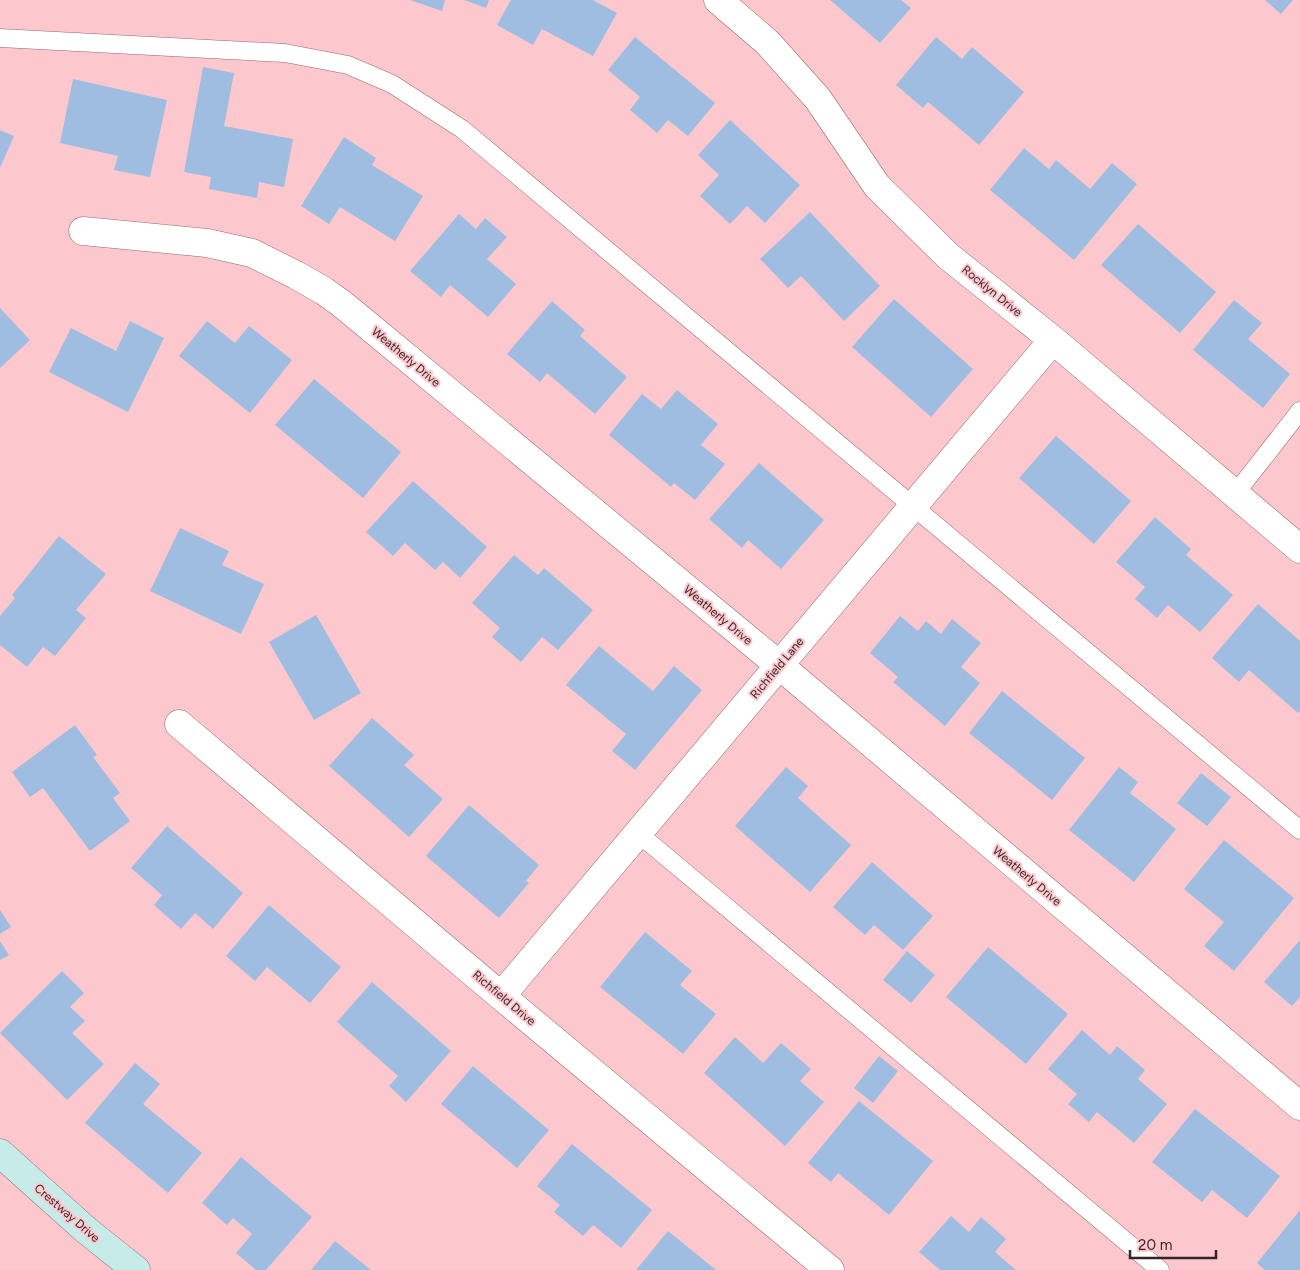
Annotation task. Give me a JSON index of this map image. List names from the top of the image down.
{
  "streets": {
    "main road": ["Crestway Drive"],
    "street": [
      "Rocklyn Drive",
      "Weatherly Drive",
      "Richfield Lane",
      "Richfield Drive"
    ]
  },
  "crossings": [
    ["Rocklyn Drive", "Richfield Lane"],
    ["Weatherly Drive", "Richfield Lane"],
    ["Richfield Lane", "Richfield Drive"]
  ],
  "scale_bar": "20 m"
}
